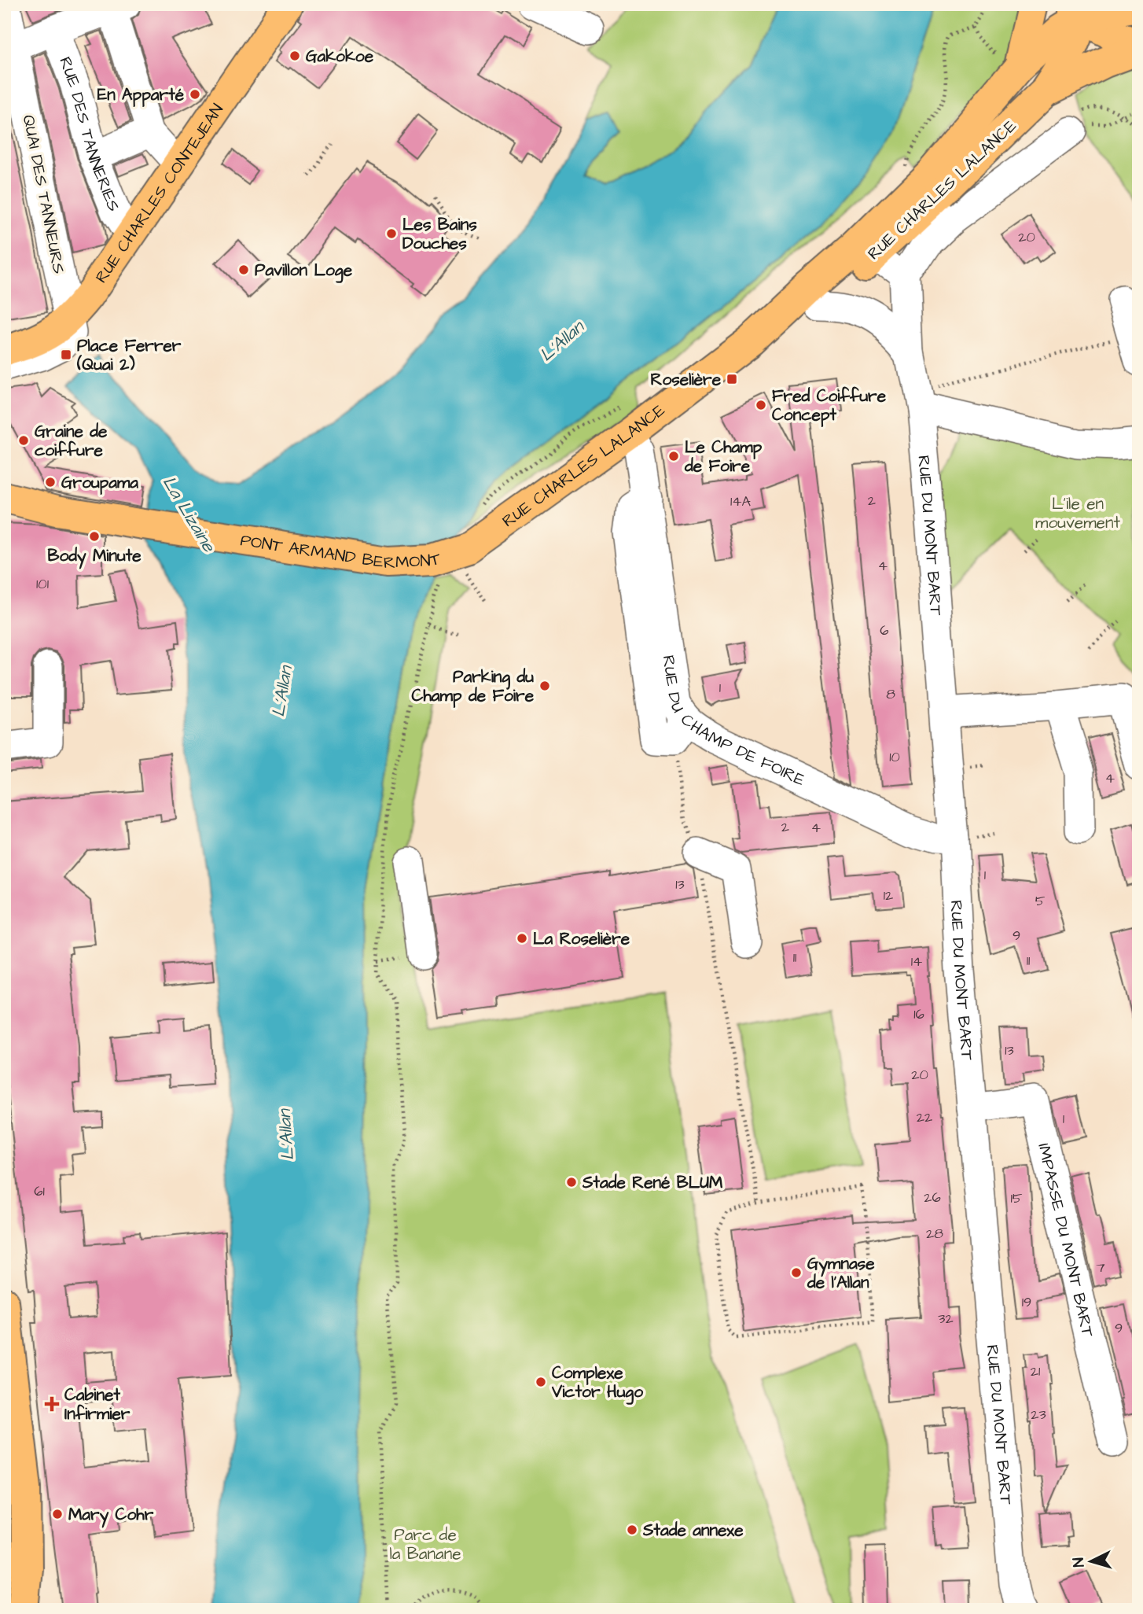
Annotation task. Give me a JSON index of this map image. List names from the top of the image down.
{
  "streets": {
    "main road": ["RUE CHARLES LALANCE", "RUE CHARLES CONTEJEAN", "PONT ARMAND BERMONT"],
    "street": [
      "RUE DES TANNERIES",
      "QUAI DES TANNEURS",
      "RUE DU MONT BART",
      "RUE DU CHAMP DE FOIRE",
      "IMPASSE DU MONT BART"
    ]
  },
  "crossings": [
    ["RUE DES TANNERIES", "RUE CHARLES CONTEJEAN"],
    ["RUE CHARLES LALANCE", "RUE DU MONT BART"],
    ["RUE CHARLES LALANCE", "PONT ARMAND BERMONT"],
    ["RUE CHARLES LALANCE", "RUE DU CHAMP DE FOIRE"],
    ["RUE CHARLES CONTEJEAN", "QUAI DES TANNEURS"],
    ["RUE DU MONT BART", "RUE DU CHAMP DE FOIRE"],
    ["RUE DU MONT BART", "IMPASSE DU MONT BART"]
  ],
  "water": ["L'Allan", "La Lizaine"],
  "parks": ["L'ile en mouvement", "Parc de la Banane"],
  "places": {
    "other": [
      "Gakokoe",
      "En Apparté",
      "Les Bains Douches",
      "Pavillon Loge",
      "Fred Coiffure Concept",
      "Graine de coiffure",
      "Le Champ de Foire",
      "Groupama",
      "Body Minute",
      "Parking du Champ de Foire",
      "La Roselière",
      "Stade René BLUM",
      "Gymnase de l'Allan",
      "Complexe Victor Hugo",
      "Mary Cohr",
      "Stade annexe"
    ],
    "transit": ["Place Ferrer (Quai 2)", "Roselière"],
    "health": ["Cabinet Infirmier"]
  },
  "house_numbers": [
    "20",
    "2",
    "14A",
    "4",
    "101",
    "6",
    "1",
    "8",
    "10",
    "4",
    "2",
    "4",
    "1",
    "13",
    "12",
    "5",
    "9",
    "11",
    "11",
    "14",
    "16",
    "13",
    "20",
    "22",
    "1",
    "61",
    "26",
    "15",
    "28",
    "7",
    "19",
    "32",
    "9",
    "21",
    "23"
  ],
  "north": "left"
}
